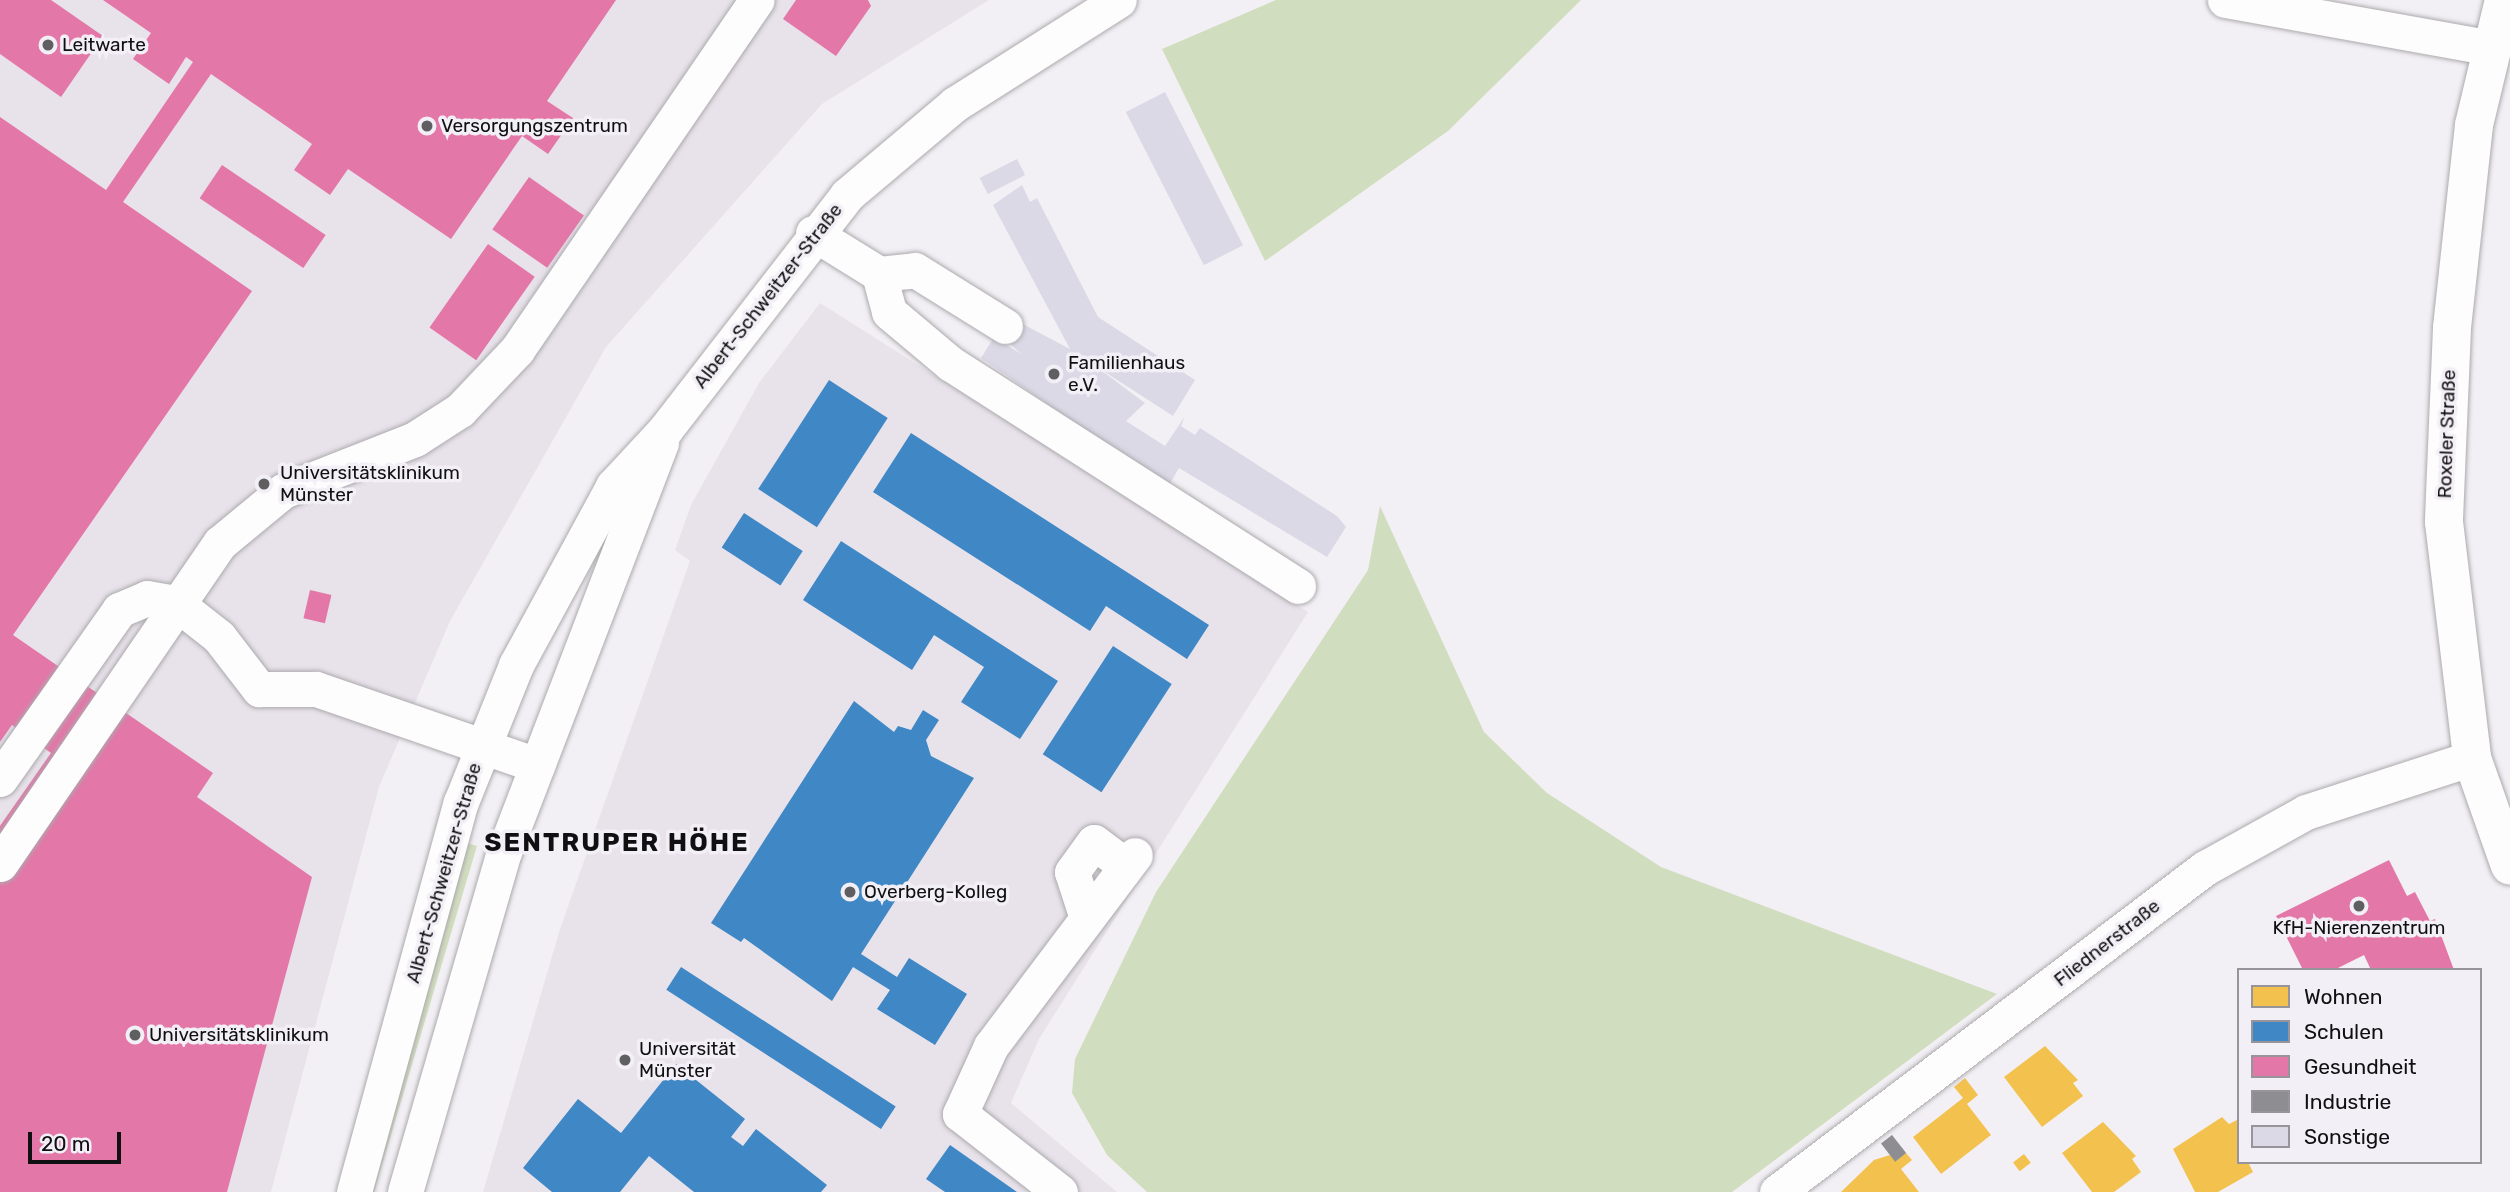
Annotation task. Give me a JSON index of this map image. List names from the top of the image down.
{
  "streets": {
    "main road": ["Roxeler Straße"],
    "street": ["Albert-Schweitzer-Straße", "Fliednerstraße"]
  },
  "crossings": [
    ["Roxeler Straße", "Fliednerstraße"]
  ],
  "districts": ["SENTRUPER HÖHE"],
  "places": [
    "Leitwarte",
    "Versorgungszentrum",
    "Familienhaus e.V.",
    "Universitätsklinikum Münster",
    "Overberg-Kolleg",
    "KfH-Nierenzentrum",
    "Universitätsklinikum",
    "Universität Münster"
  ],
  "legend": [
    "Wohnen",
    "Schulen",
    "Gesundheit",
    "Industrie",
    "Sonstige"
  ],
  "scale_bar": "20 m"
}
